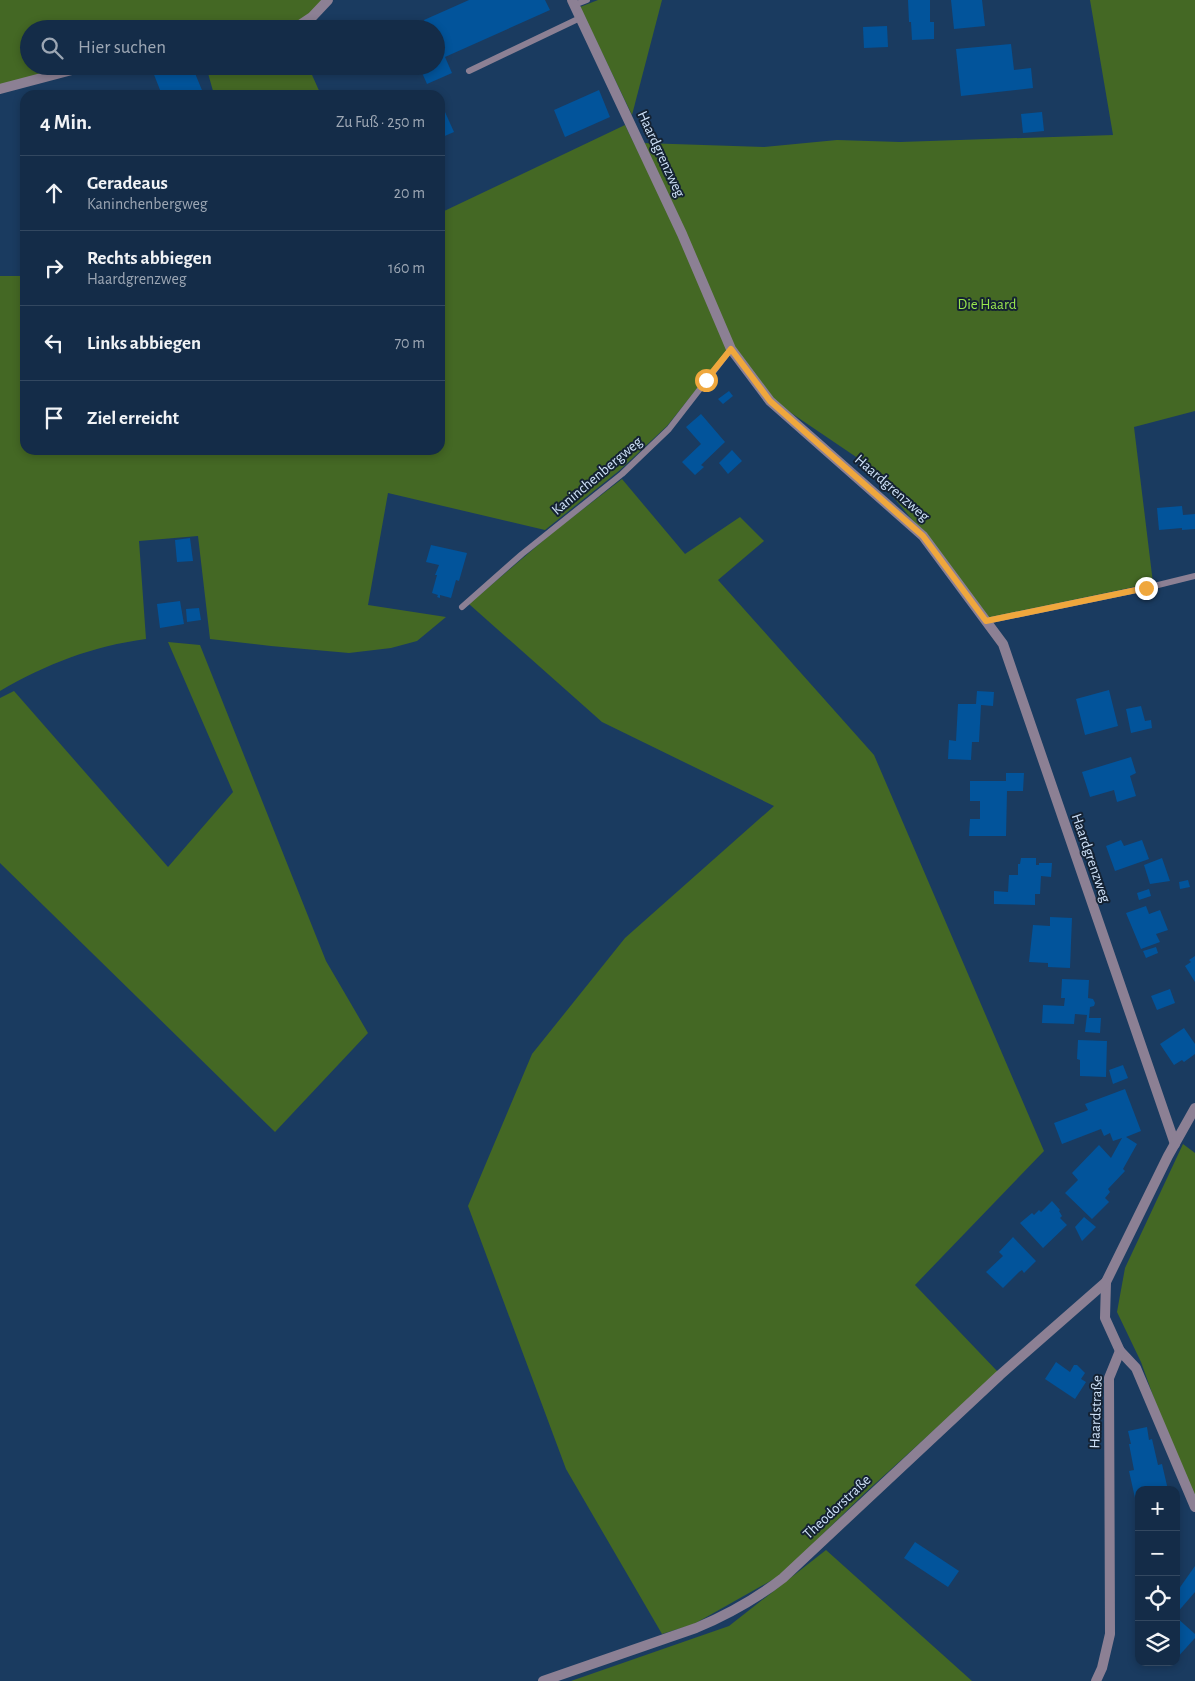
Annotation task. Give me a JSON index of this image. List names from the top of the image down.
{
  "streets": {
    "street": ["Haardgrenzweg", "Haardstraße", "Theodorstraße"],
    "lane": ["Kaninchenbergweg"]
  },
  "crossings": [
    ["Haardgrenzweg", "Kaninchenbergweg"]
  ],
  "parks": ["Die Haard"],
  "page": {
    "search": "Hier suchen",
    "heading": ["4 Min.", "Zu Fuß · 250 m"],
    "list": [
      ["Geradeaus", "Kaninchenbergweg", "20 m"],
      ["Rechts abbiegen", "Haardgrenzweg", "160 m"],
      ["Links abbiegen", "70 m"],
      "Ziel erreicht"
    ],
    "map_buttons": ["+", "−"]
  }
}
